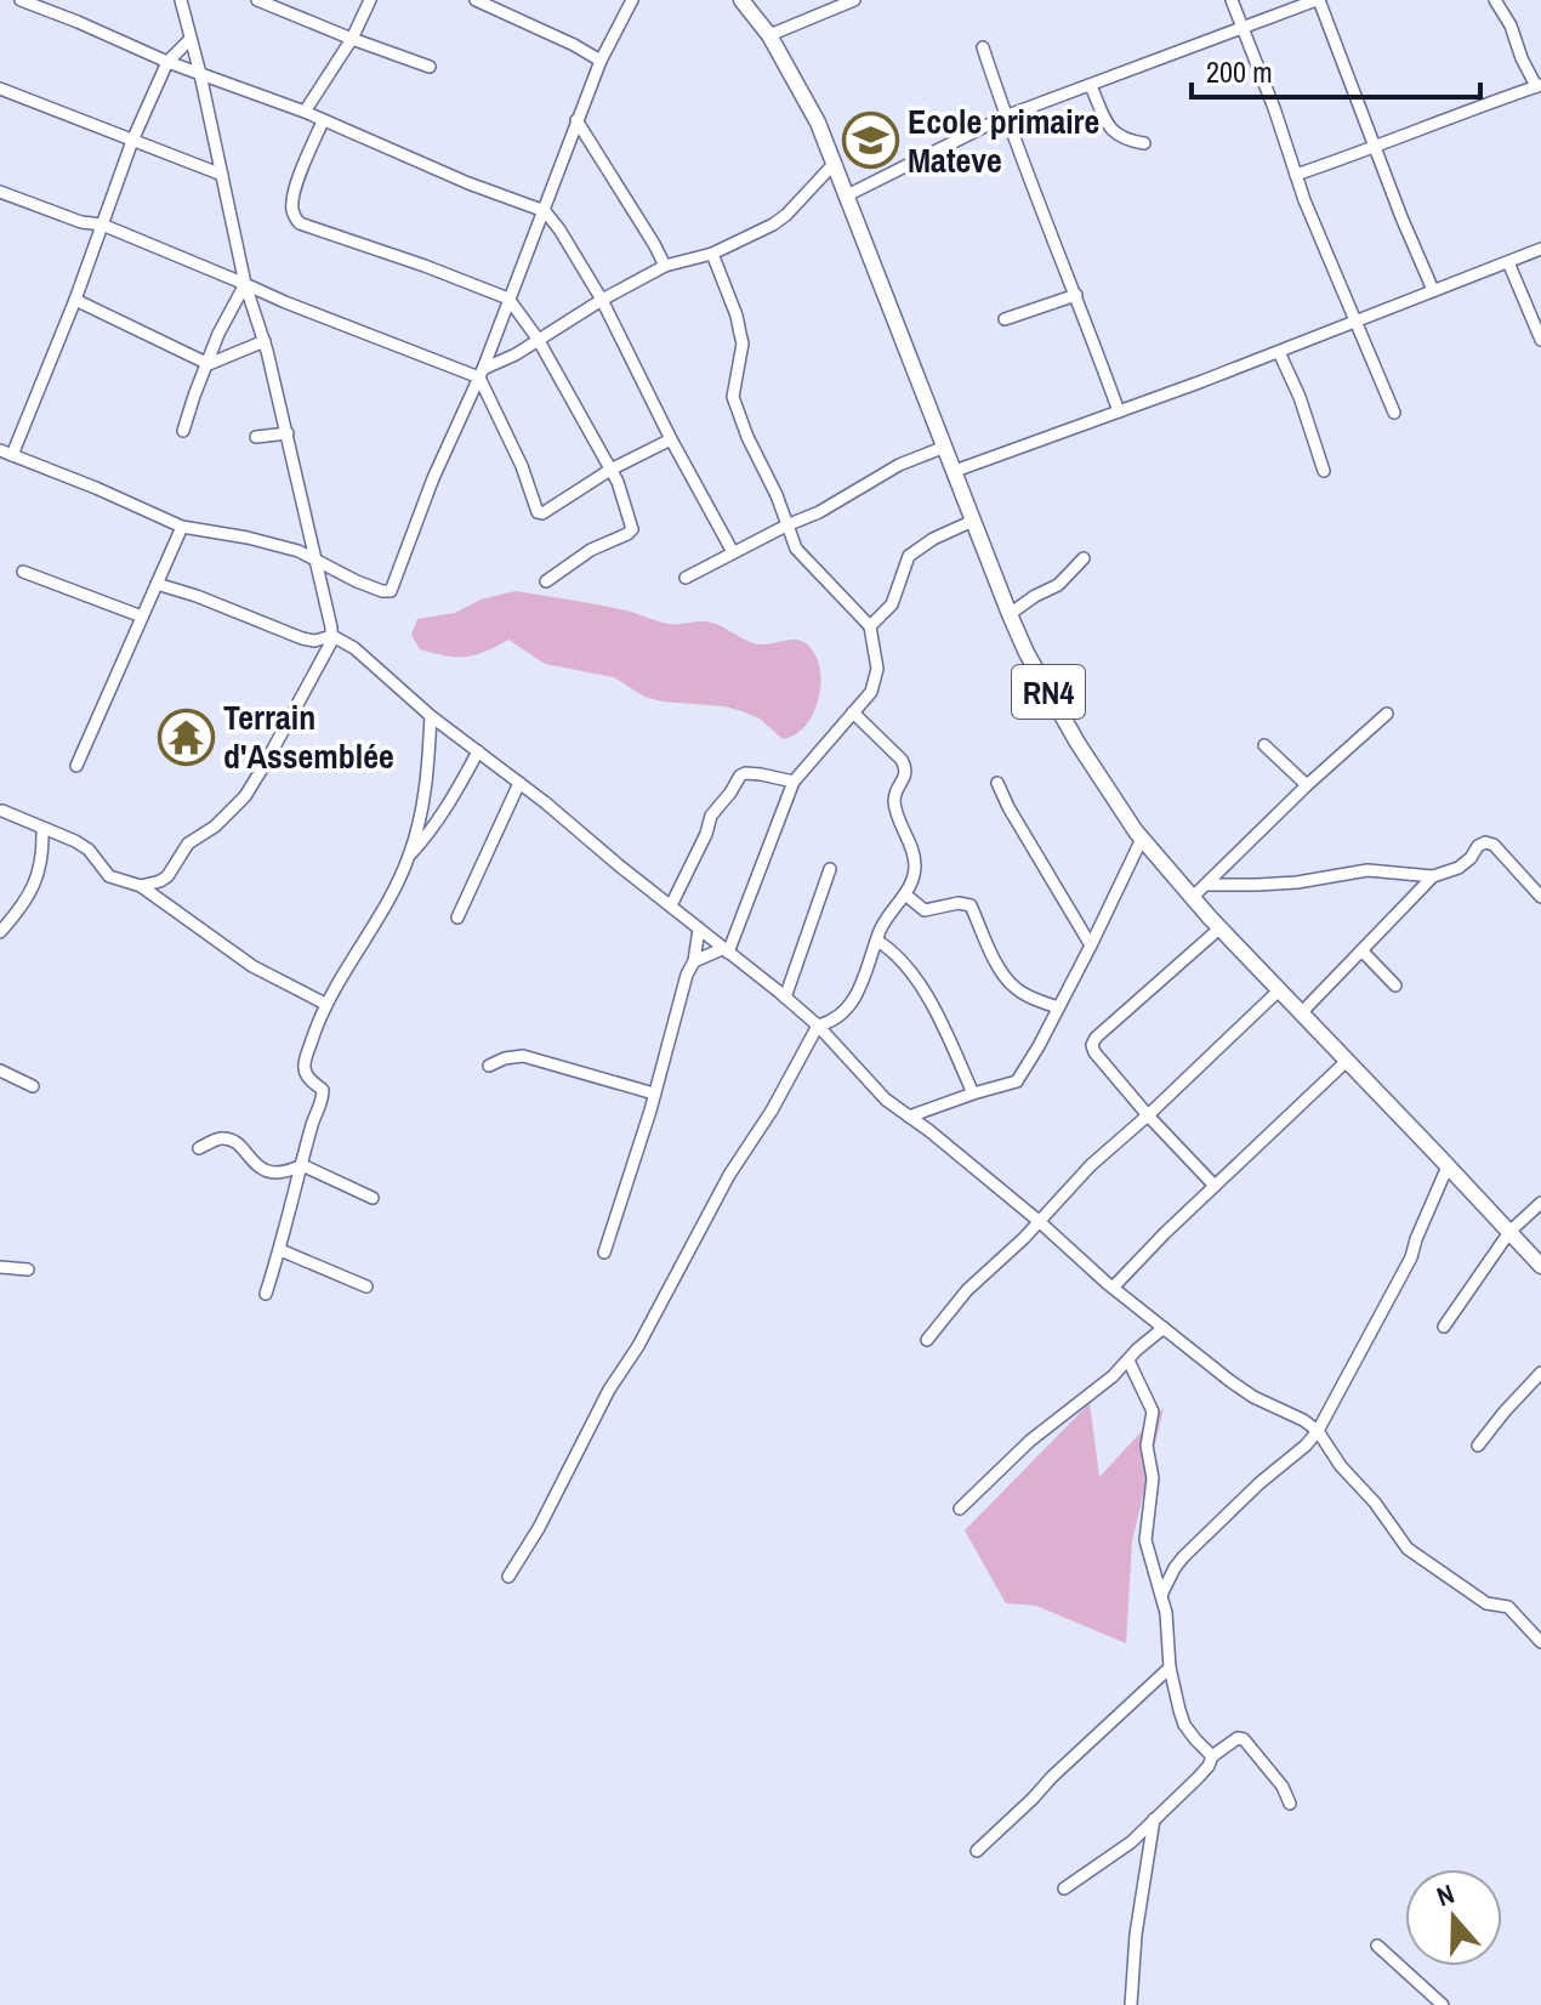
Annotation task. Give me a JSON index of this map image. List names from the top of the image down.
{
  "streets": {
    "highway": ["RN4"]
  },
  "places": {
    "school or university": ["Ecole primaire Mateve"],
    "temple": ["Terrain d'Assemblée"]
  },
  "scale_bar": "200 m",
  "north": "top"
}
